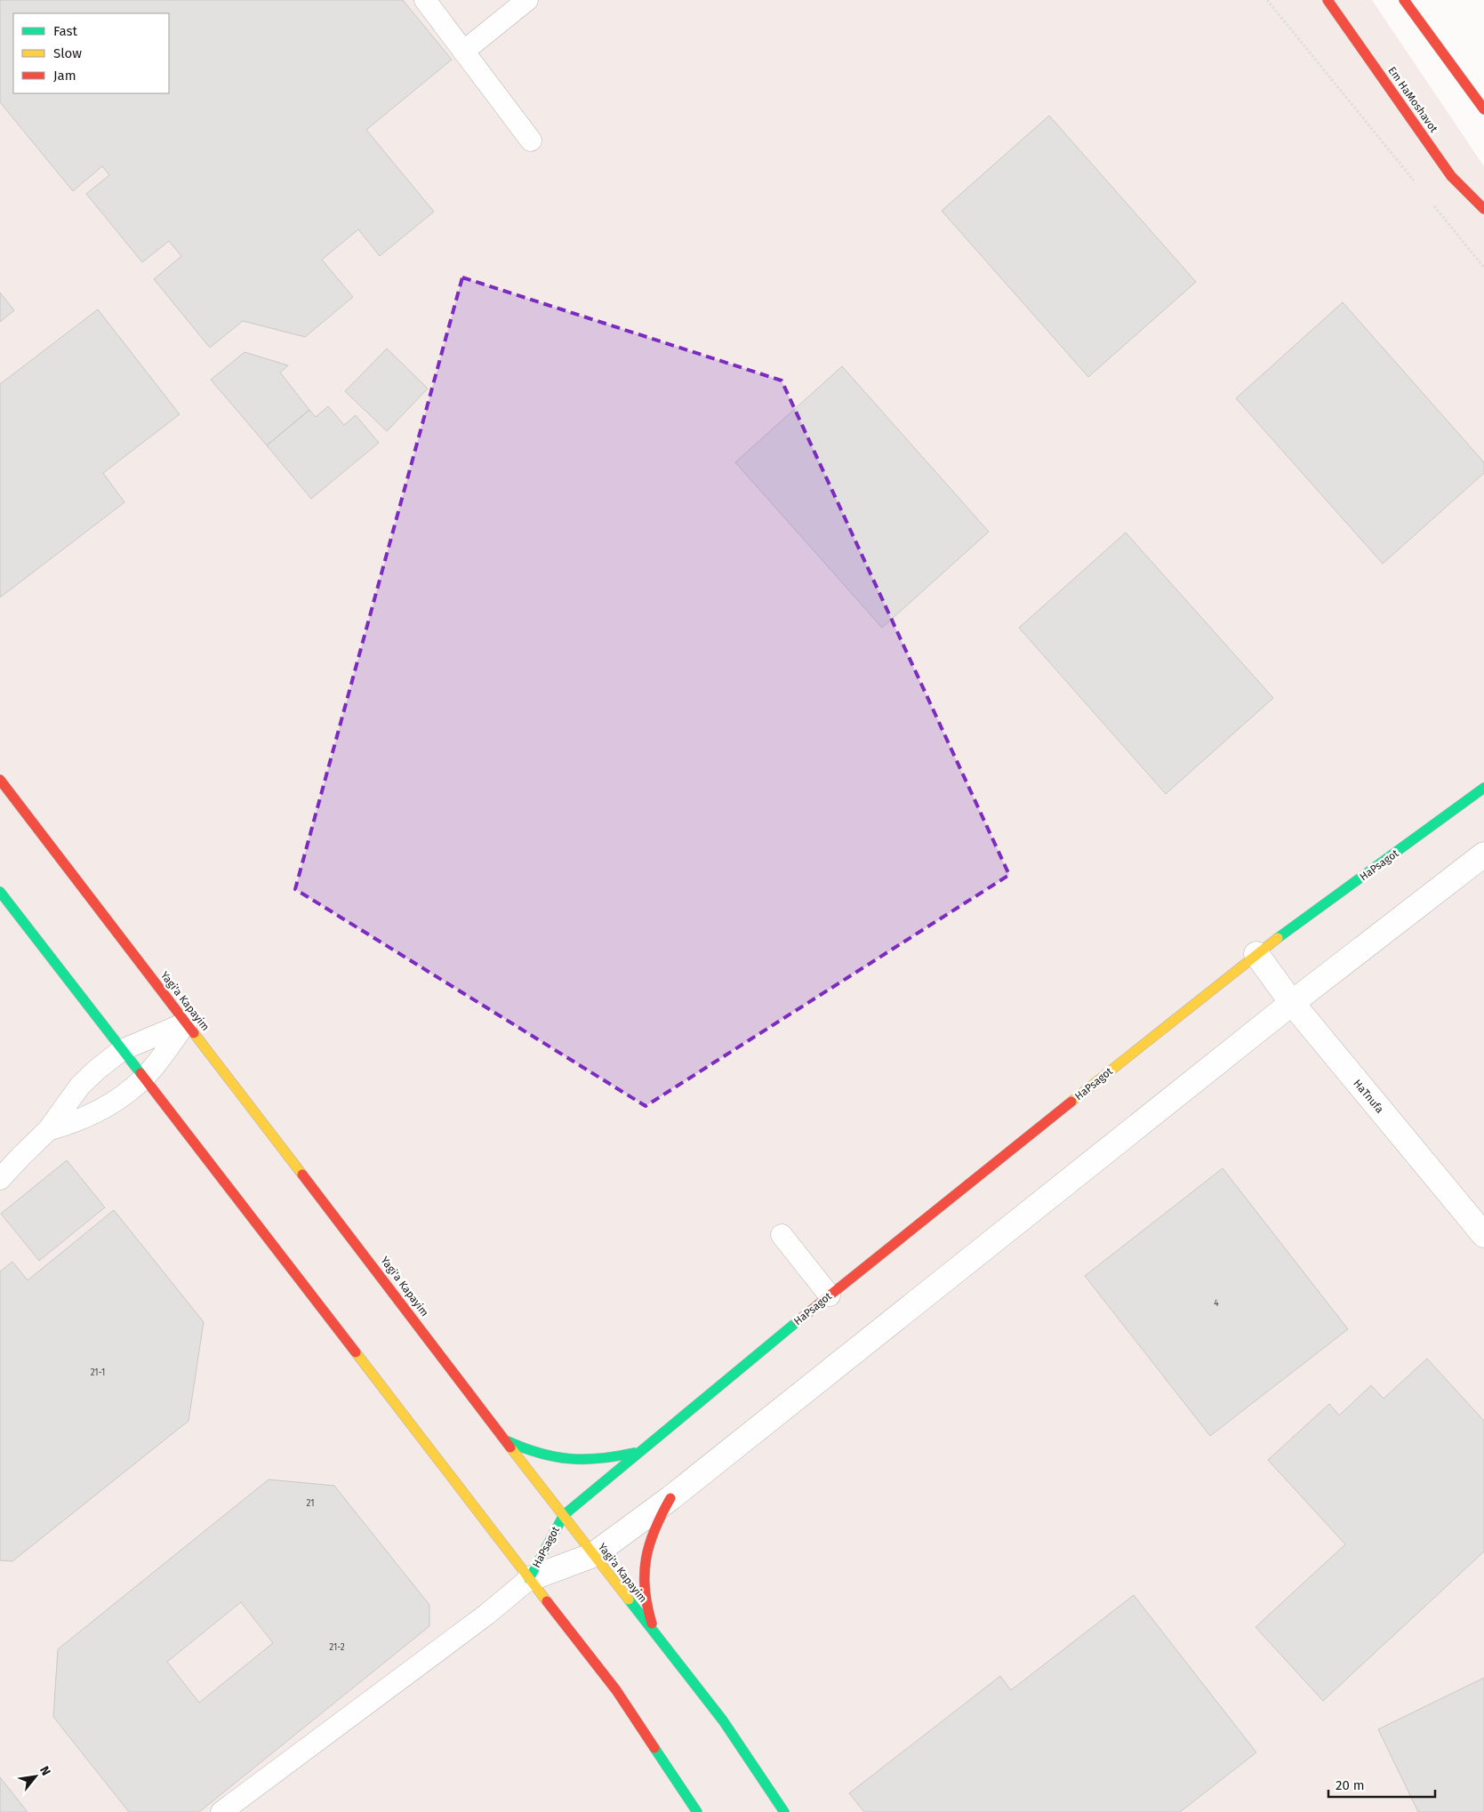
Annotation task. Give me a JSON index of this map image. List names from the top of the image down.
{
  "streets": {
    "street": [
      "Em HaMoshavot",
      "HaPsagot",
      "Yagi'a Kapayim",
      "HaTnufa"
    ]
  },
  "crossings": [
    ["HaPsagot", "Yagi'a Kapayim"],
    ["HaPsagot", "HaTnufa"]
  ],
  "house_numbers": [
    "4",
    "21-1",
    "21",
    "21-2"
  ],
  "legend": ["Fast", "Slow", "Jam"],
  "scale_bar": "20 m",
  "north": "top right"
}
